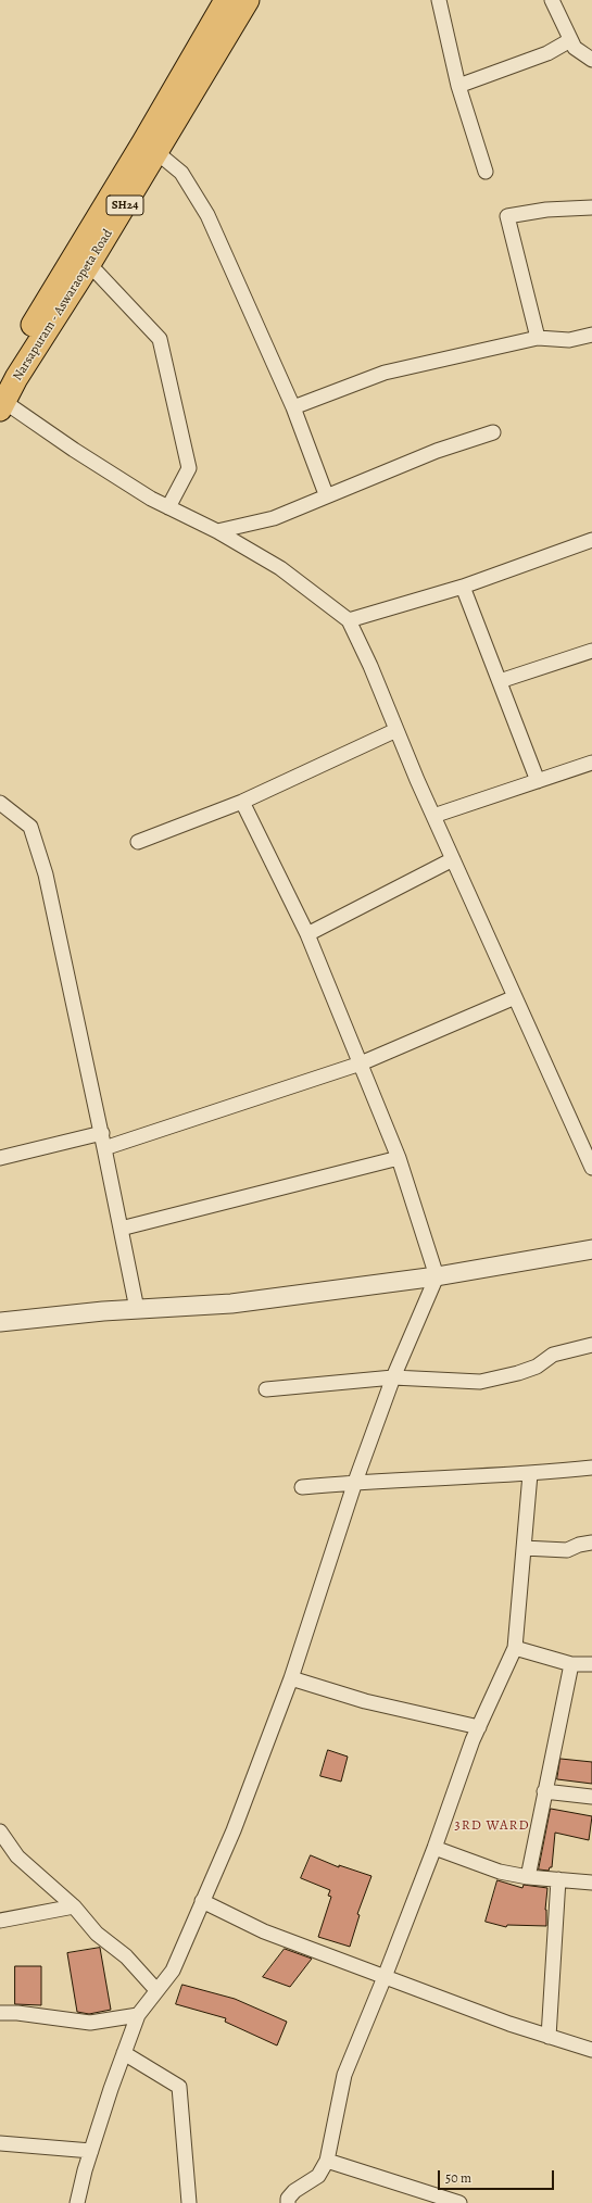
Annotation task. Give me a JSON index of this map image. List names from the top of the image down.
{
  "streets": {
    "main road": ["SH24", "Narsapuram - Aswaraopeta Road"]
  },
  "districts": ["3RD WARD"],
  "scale_bar": "50 m"
}
